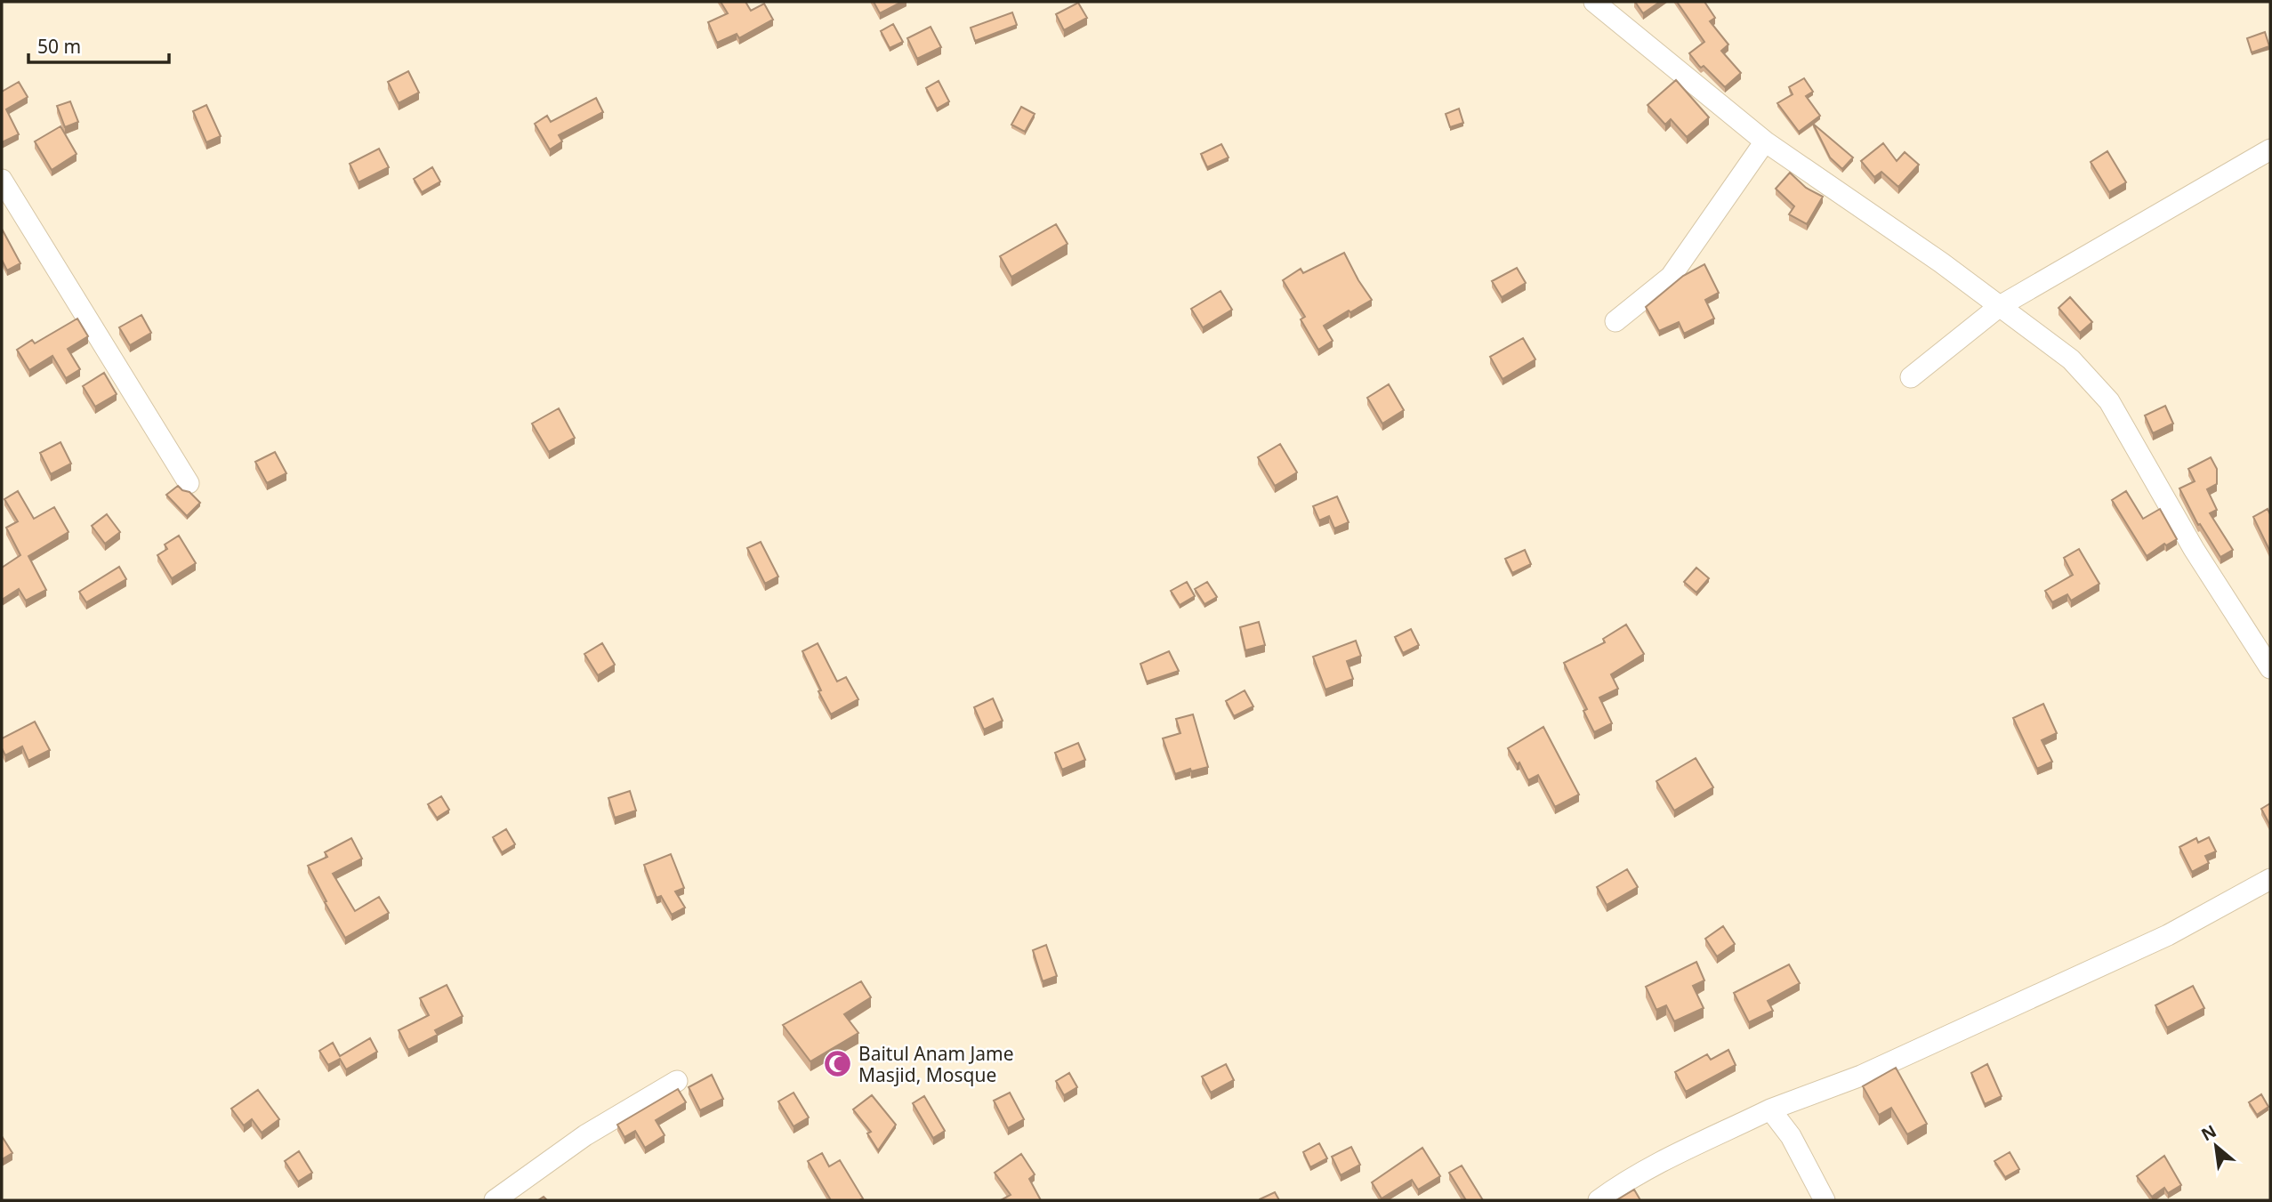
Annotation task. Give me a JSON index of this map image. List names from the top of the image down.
{
  "places": {
    "mosque": ["Baitul Anam Jame Masjid, Mosque"]
  },
  "scale_bar": "50 m",
  "north": "top left"
}
